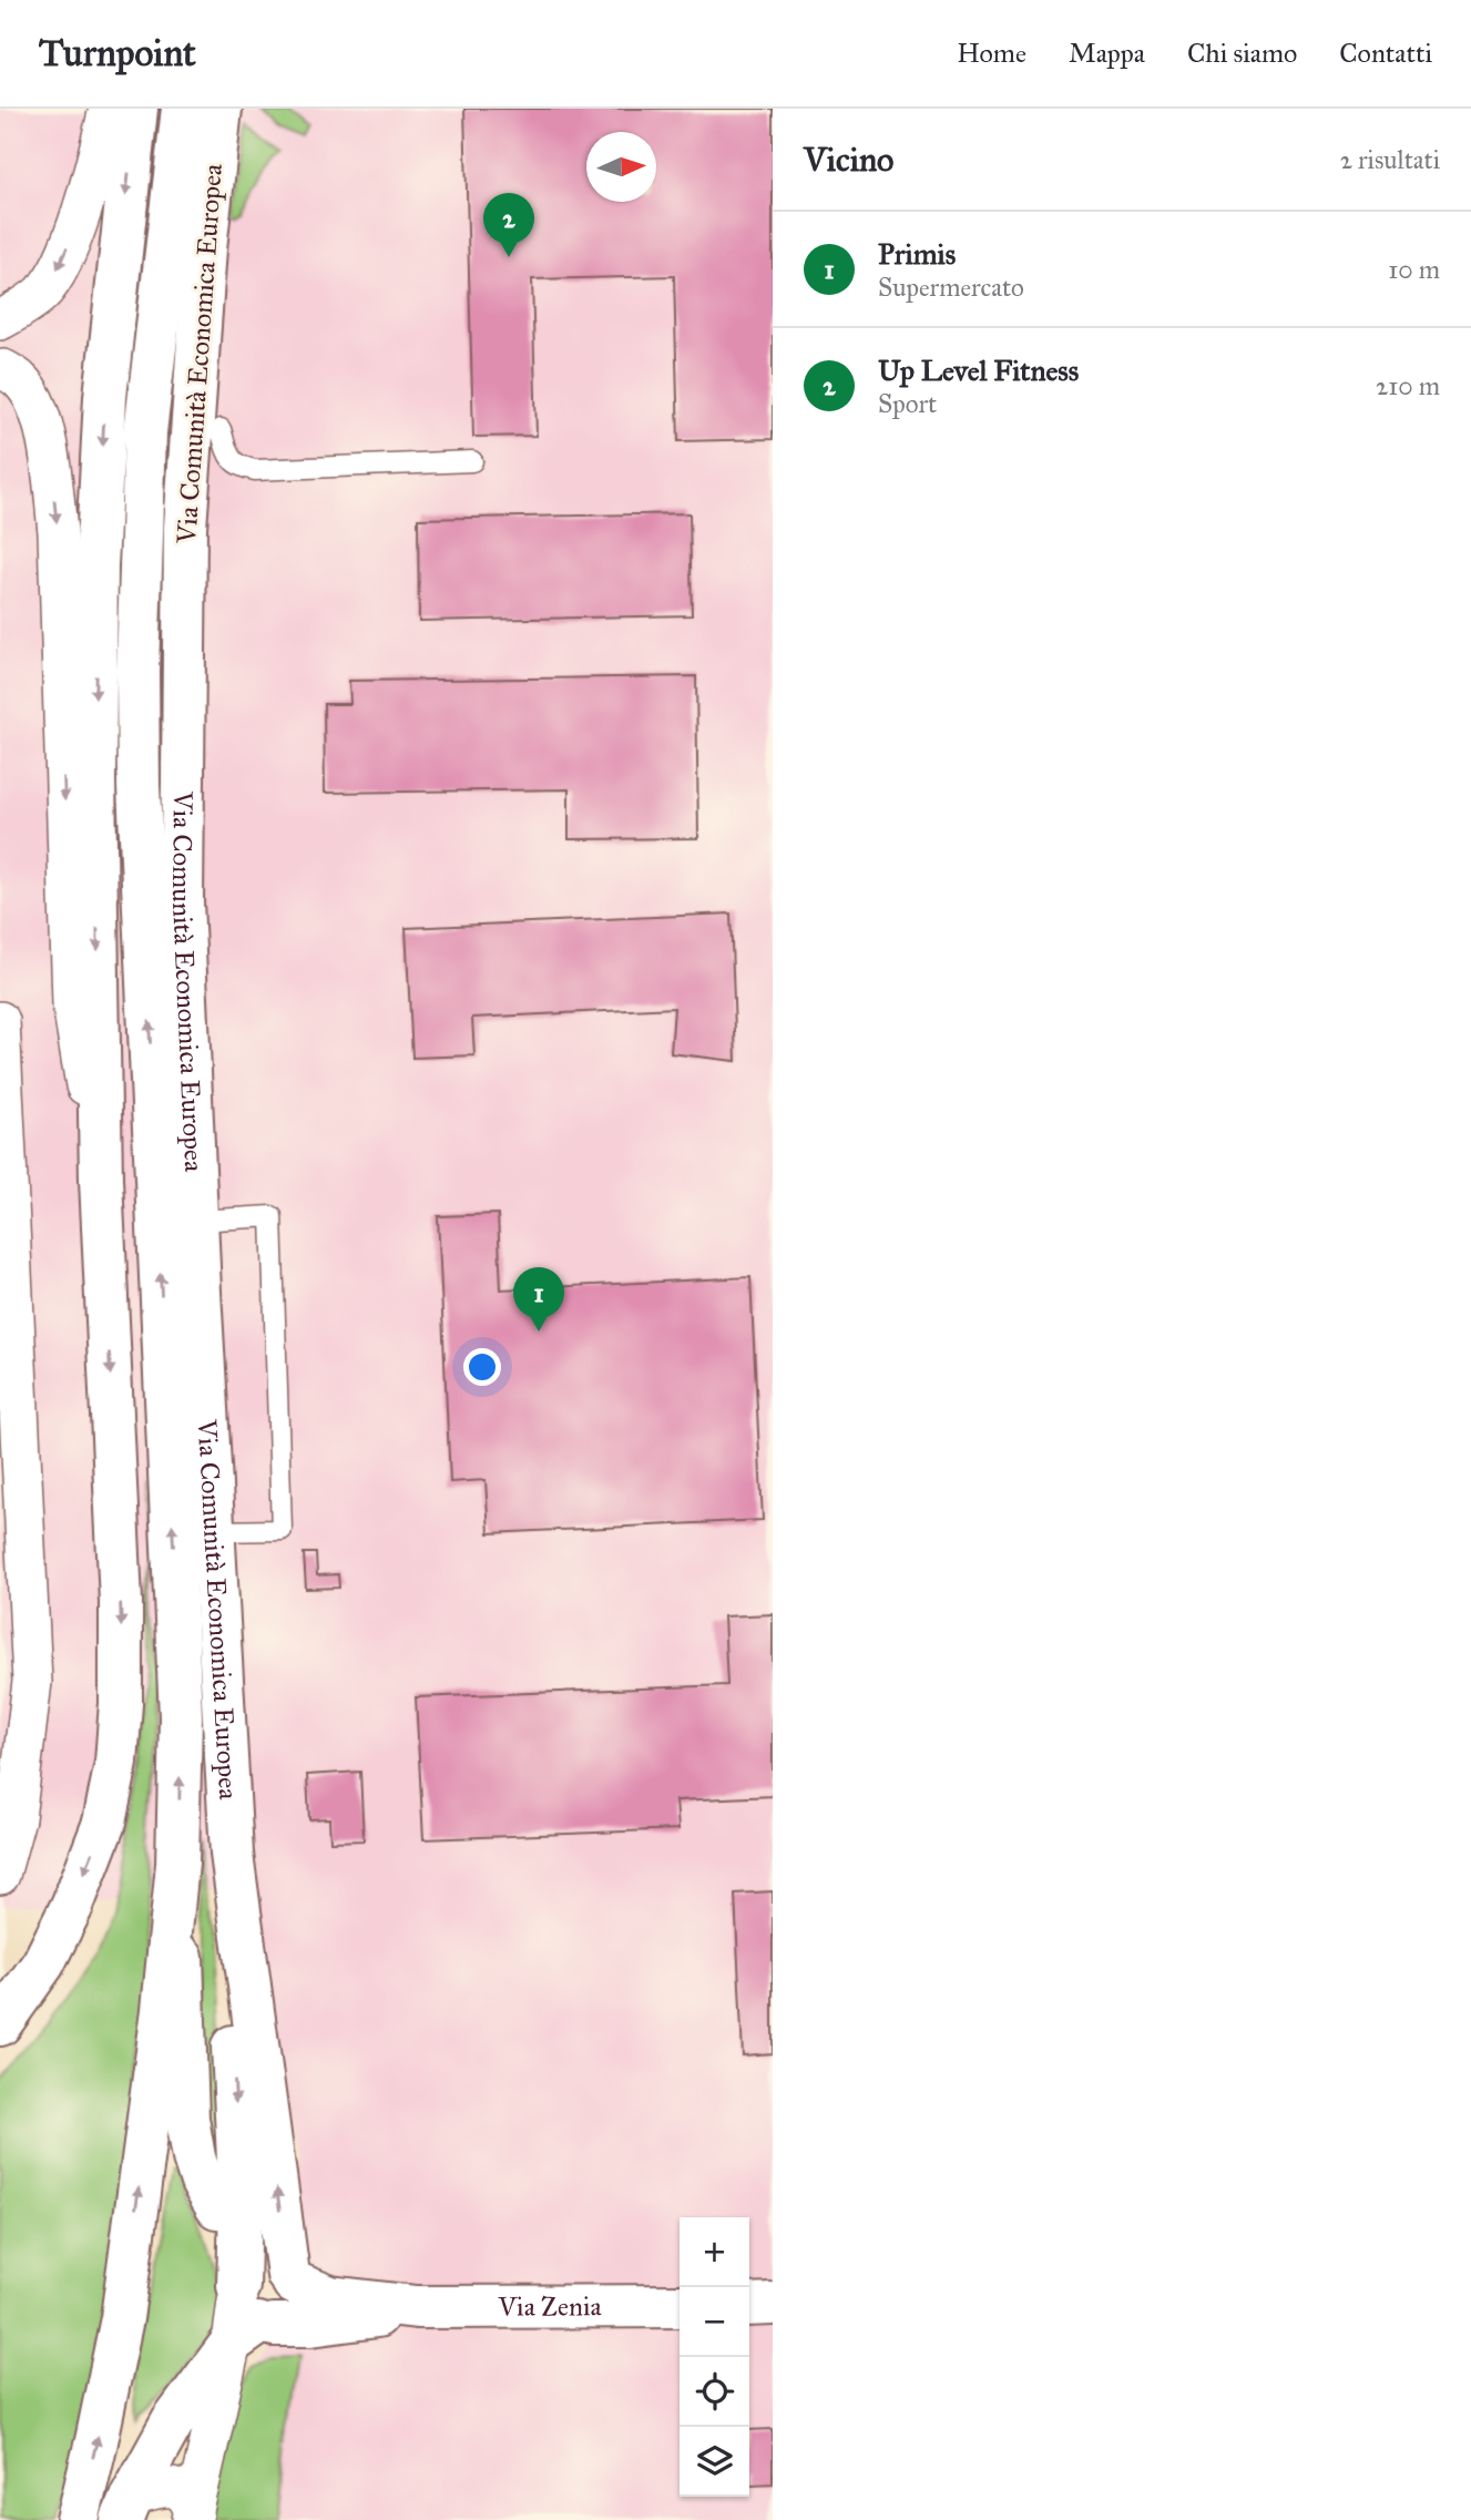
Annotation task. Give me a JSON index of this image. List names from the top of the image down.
{
  "streets": {
    "main road": ["Via Comunità Economica Europea", "Via Zenia"]
  },
  "north": "right",
  "page": {
    "header": "Turnpoint",
    "nav": [
      "Home",
      "Mappa",
      "Chi siamo",
      "Contatti"
    ],
    "heading": ["Vicino", "2 risultati"],
    "pins": ["2", "1"],
    "list": [
      {
        "mark": "1",
        "name": "Primis",
        "note": "Supermercato",
        "value": "10 m"
      },
      {
        "mark": "2",
        "name": "Up Level Fitness",
        "note": "Sport",
        "value": "210 m"
      }
    ],
    "map_buttons": ["+", "−"]
  }
}
